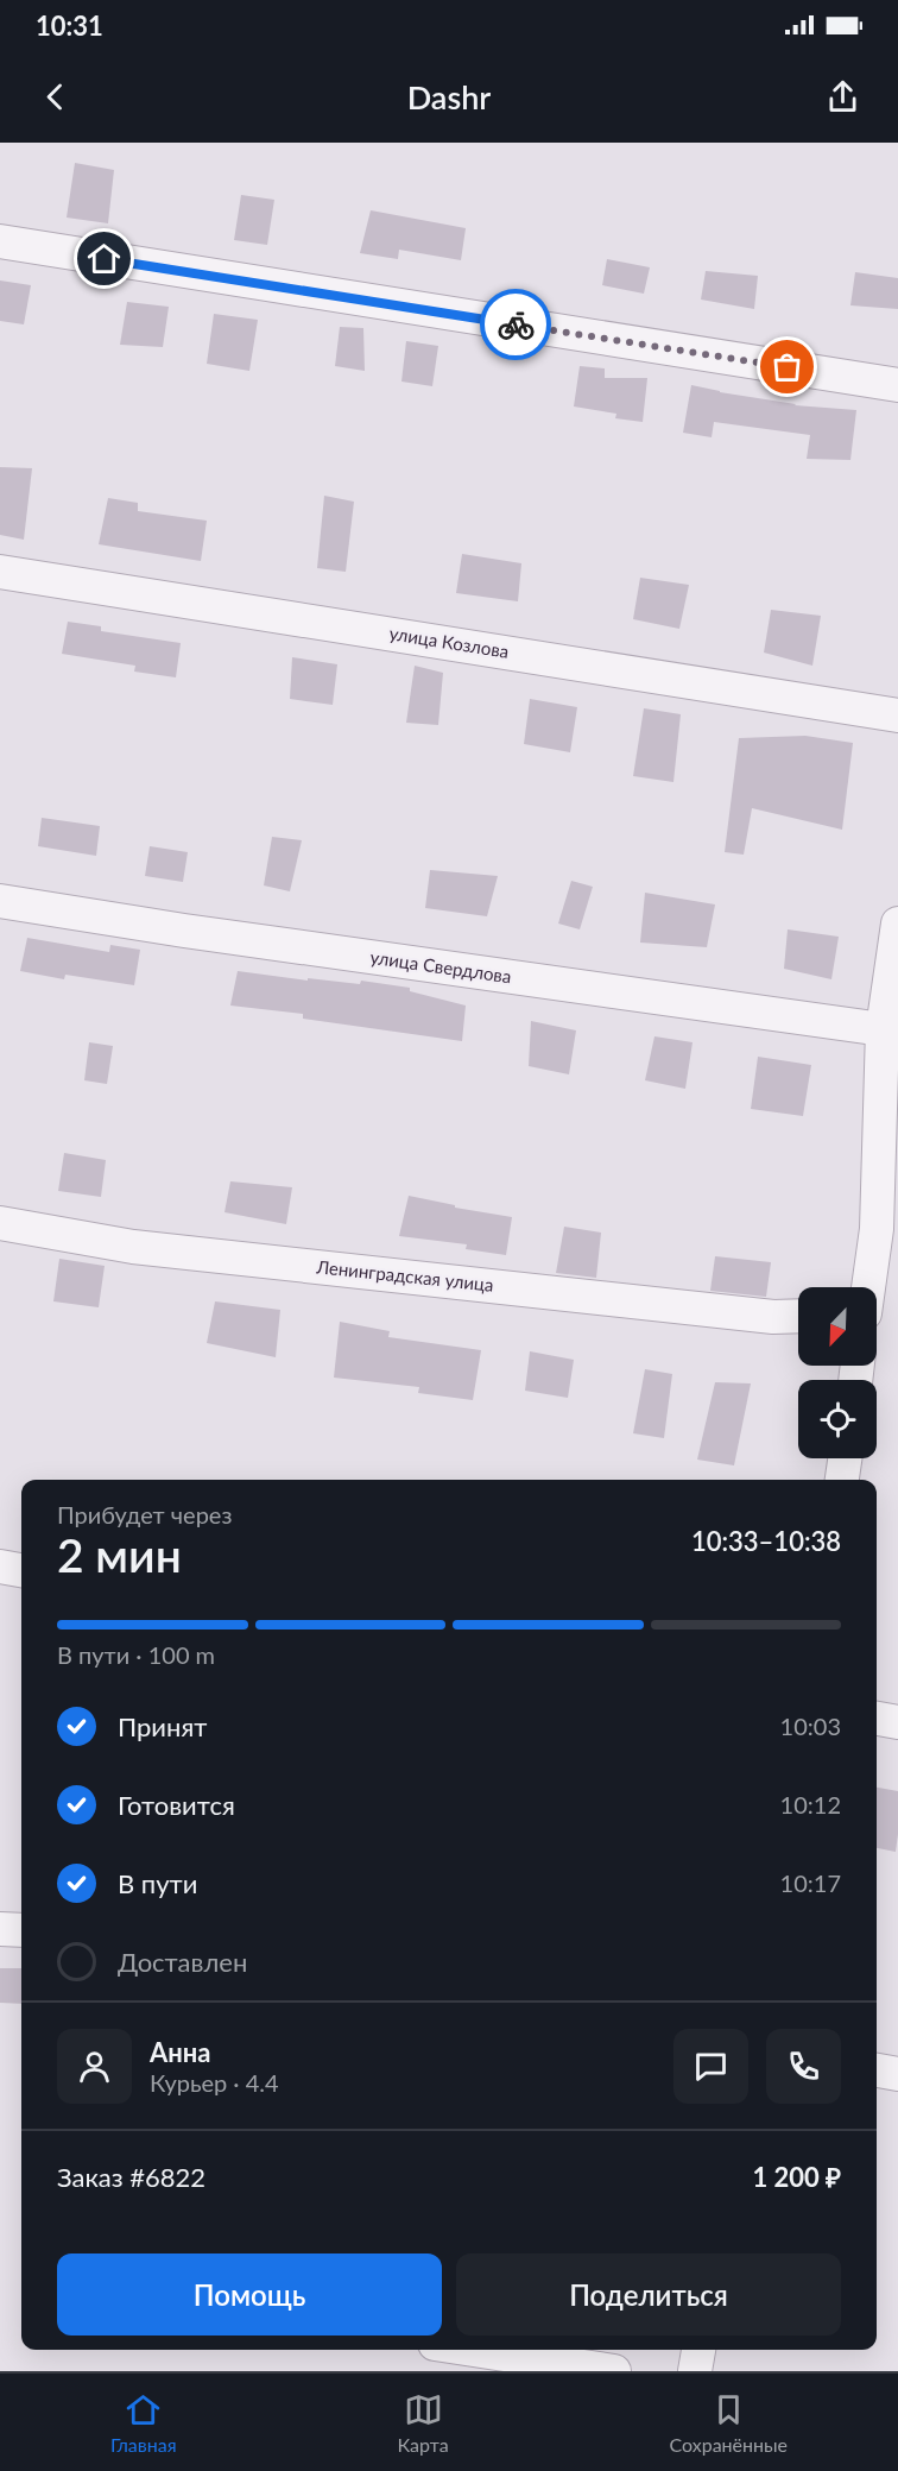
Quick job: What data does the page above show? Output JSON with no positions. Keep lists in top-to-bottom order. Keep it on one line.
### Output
{"streets":{"street":["улица Козлова","улица Свердлова","Ленинградская улица"]},"north":"bottom left","page":{"status":"10:31","header":"Dashr","heading":["2 мин","Прибудет через","10:33–10:38"],"panel":["Анна","Курьер · 4.4","Заказ #6822","1 200 ₽"],"bar":"В пути · 100 m","list":[["Принят","10:03"],["Готовится","10:12"],["В пути","10:17"],"Доставлен"],"buttons":["Помощь","Поделиться"],"tabs":["Главная","Карта","Сохранённые"]}}
